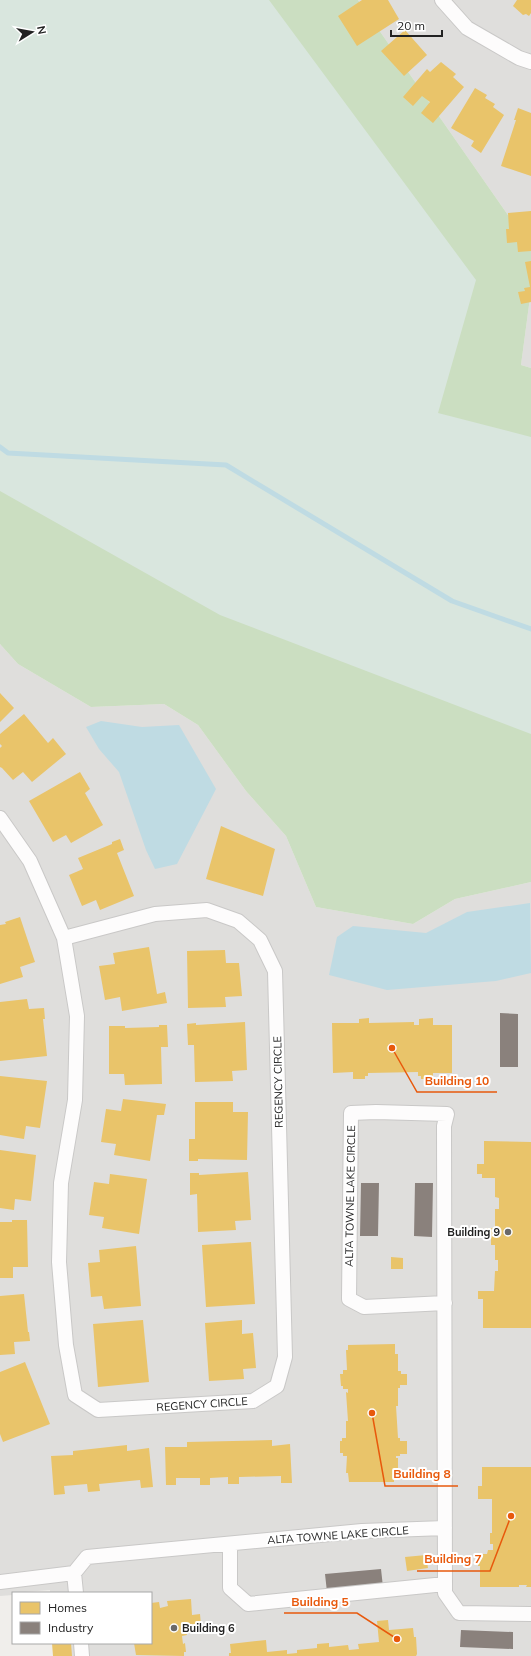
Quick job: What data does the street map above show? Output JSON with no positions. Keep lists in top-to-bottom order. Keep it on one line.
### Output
{"streets":{"street":["REGENCY CIRCLE","ALTA TOWNE LAKE CIRCLE"]},"places":["Building 10","Building 9","Building 8","Building 7","Building 6","Building 5"],"legend":["Homes","Industry"],"scale_bar":"20 m","north":"right"}
